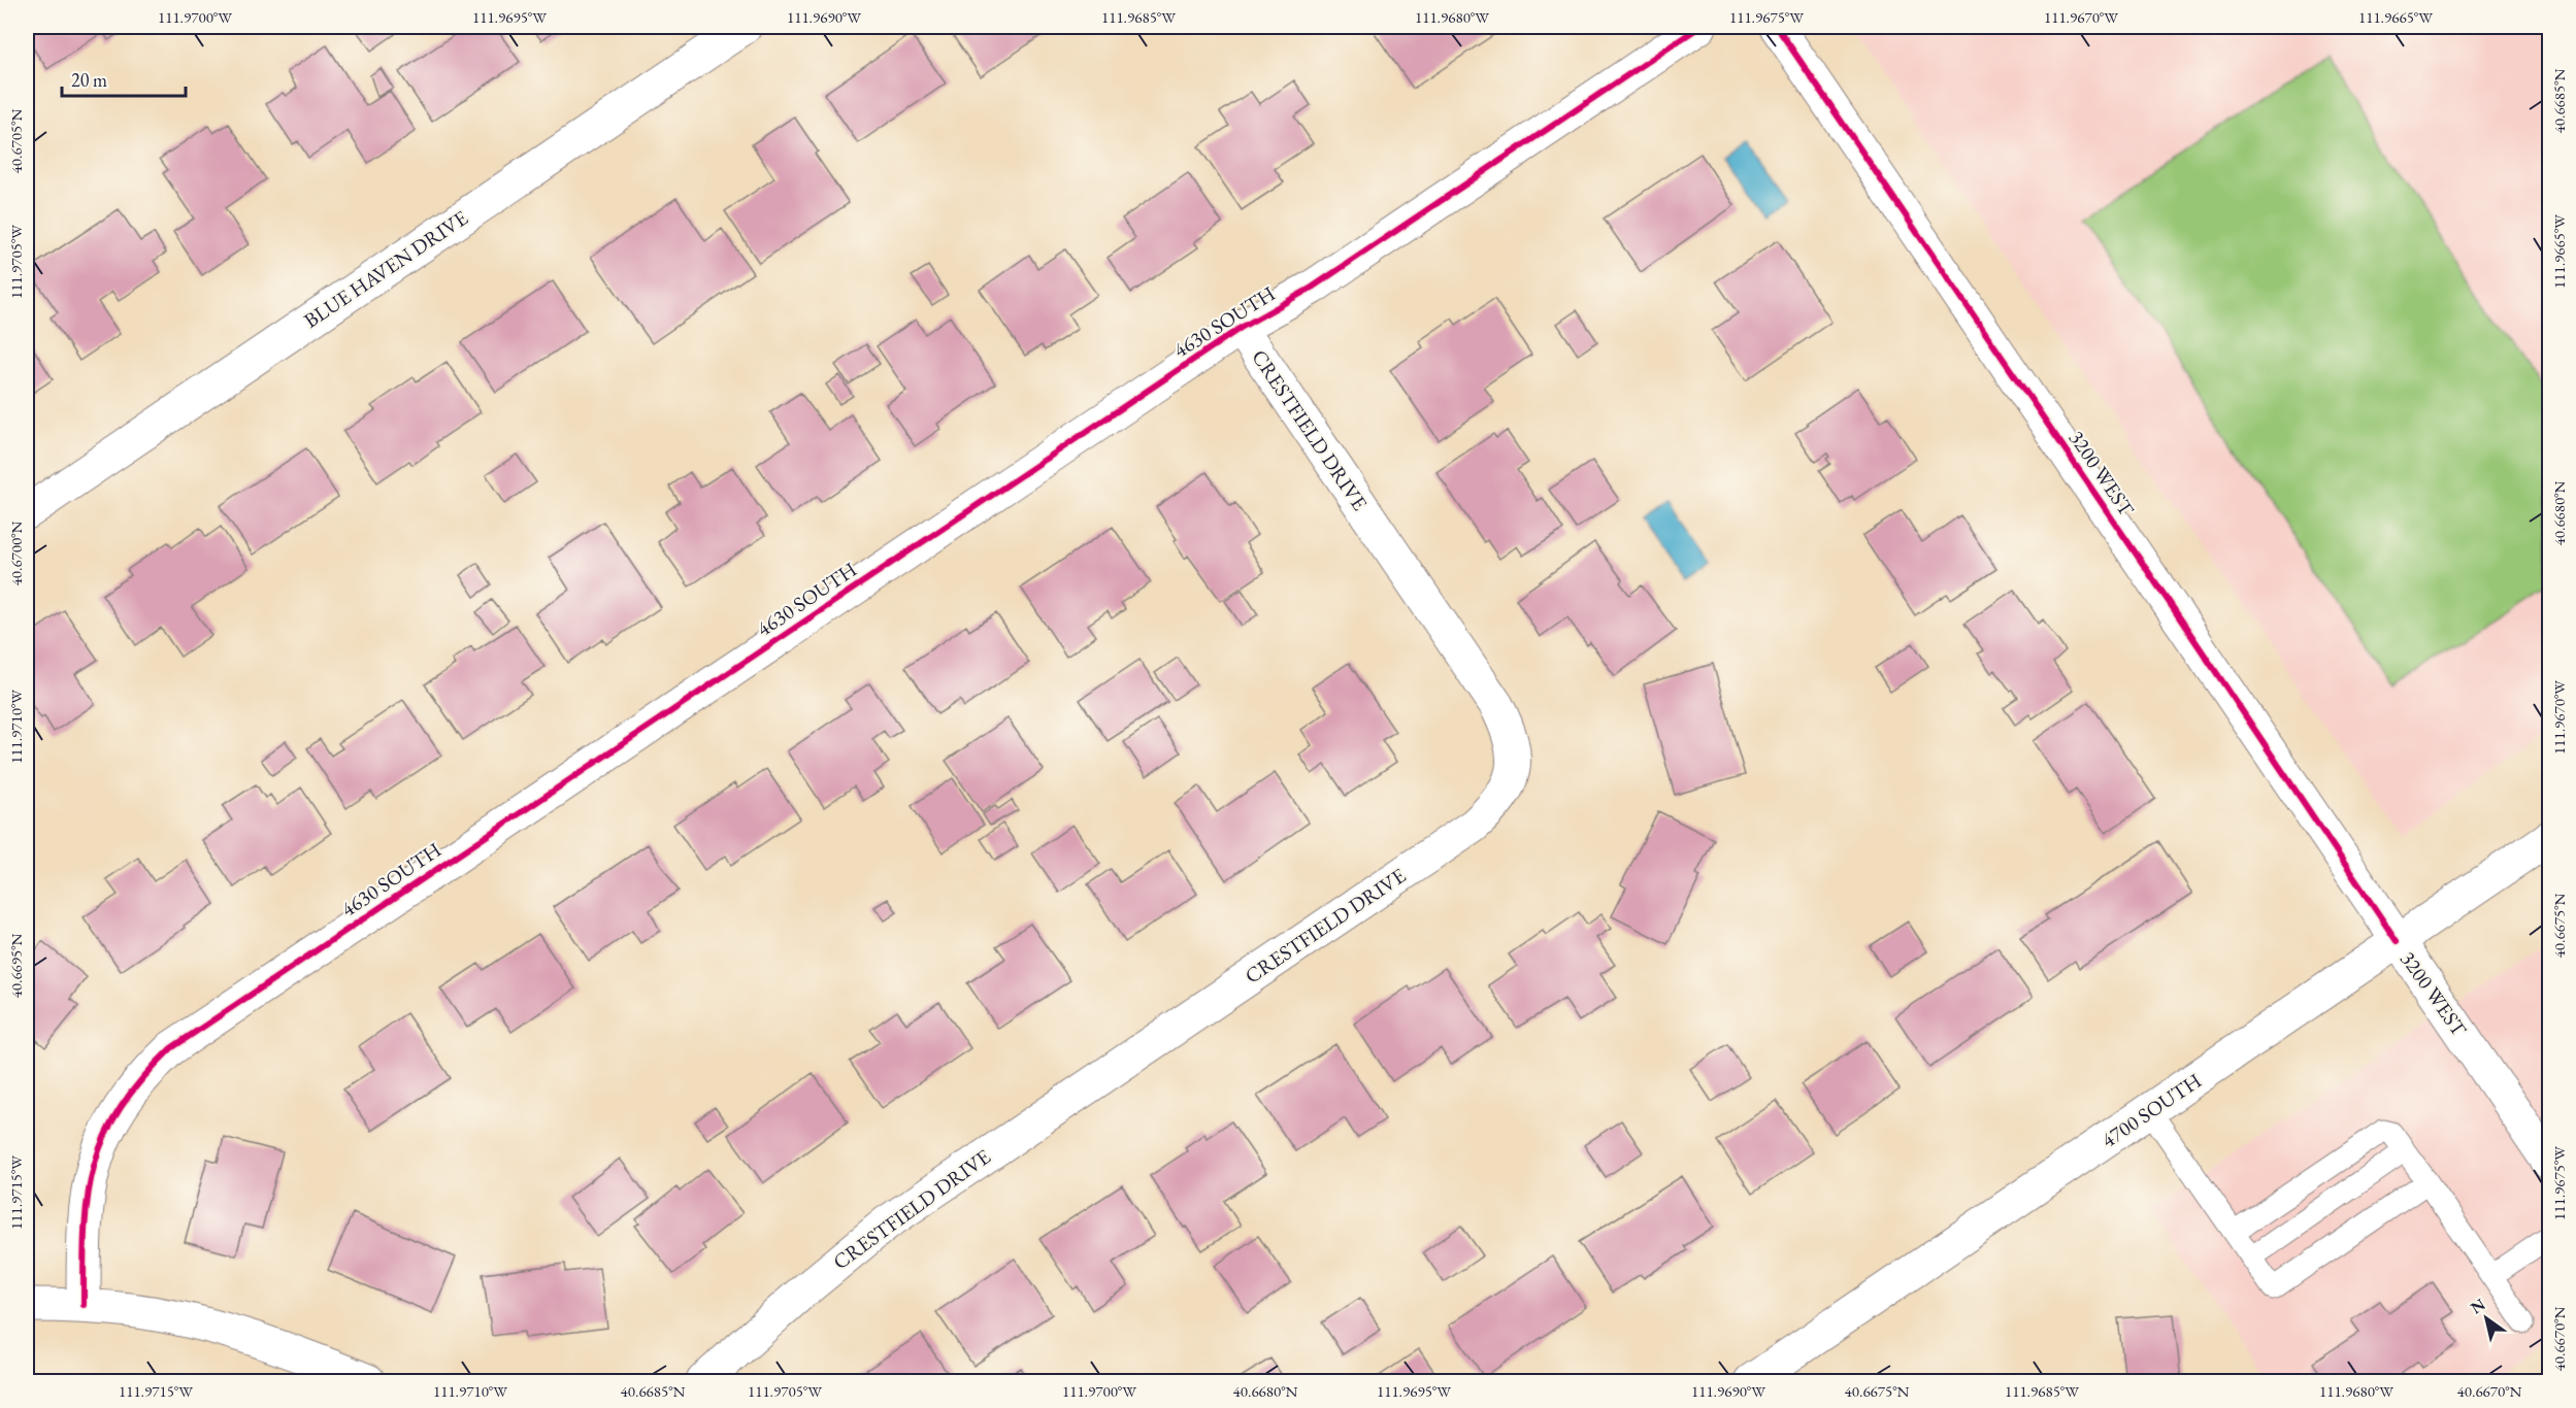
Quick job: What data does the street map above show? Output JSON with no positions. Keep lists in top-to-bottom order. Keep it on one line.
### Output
{"streets":{"street":["BLUE HAVEN DRIVE","4630 SOUTH","CRESTFIELD DRIVE","3200 WEST","4700 SOUTH"]},"crossings":[["4630 SOUTH","CRESTFIELD DRIVE"],["3200 WEST","4700 SOUTH"]],"scale_bar":"20 m","north":"top left","coordinates":["111.9700°W","111.9695°W","111.9690°W","111.9685°W","111.9680°W","111.9675°W","111.9670°W","111.9665°W","40.6685°N","40.6705°N","111.9705°W","40.6680°N","40.6700°N","111.9710°W","40.6675°N","40.6695°N","111.9715°W","40.6670°N"]}
